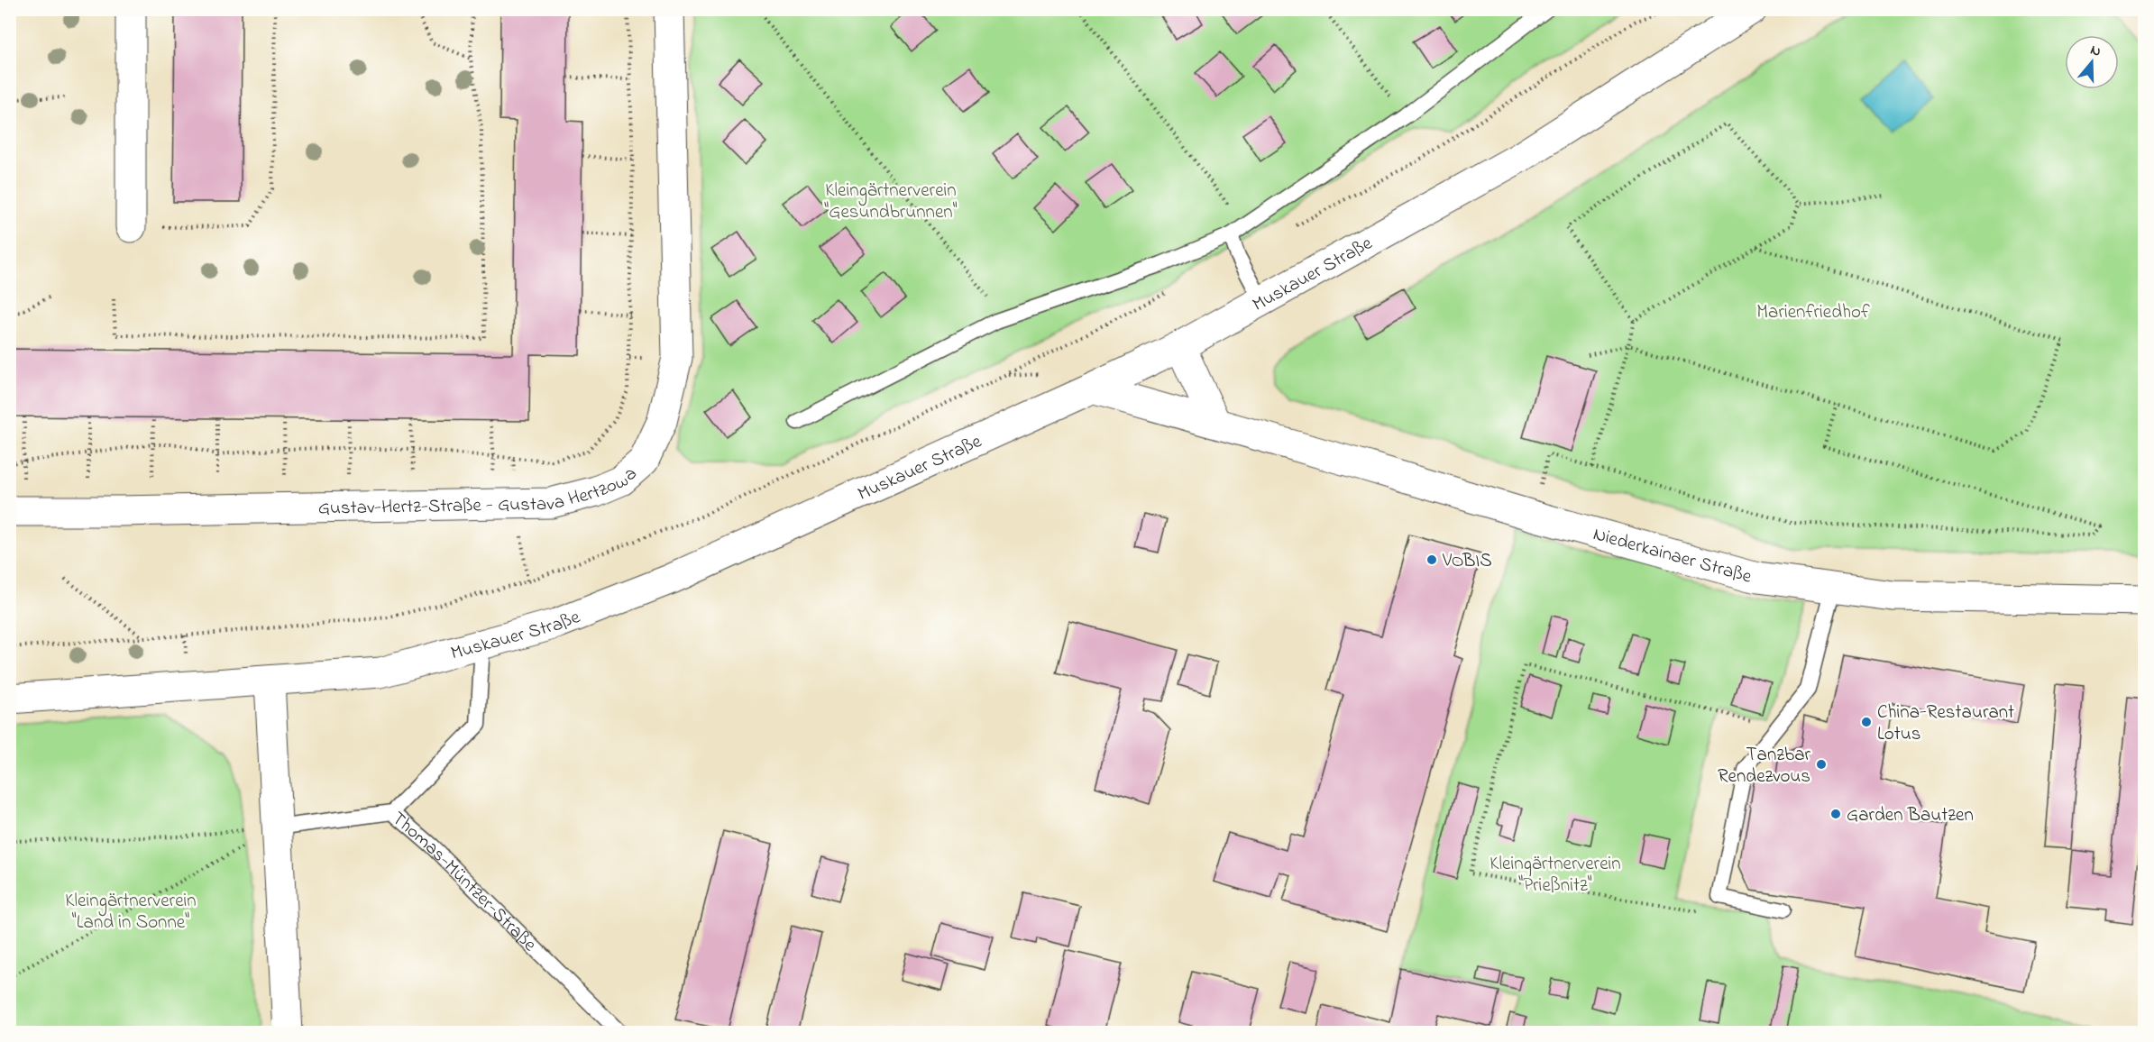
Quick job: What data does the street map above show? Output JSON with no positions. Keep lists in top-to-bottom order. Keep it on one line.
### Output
{"streets":{"street":["Muskauer Straße","Gustav-Hertz-Straße - Gustava Hertzowa","Niederkainaer Straße"],"lane":["Thomas-Müntzer-Straße"]},"crossings":[["Muskauer Straße","Niederkainaer Straße"]],"parks":["Kleingärtnerverein \"Gesundbrunnen\"","Marienfriedhof","Kleingärtnerverein \"Prießnitz\"","Kleingärtnerverein \"Land in Sonne\""],"places":["VOBIS","China-Restaurant Lotus","Tanzbar Rendezvous","Garden Bautzen"],"north":"top"}
